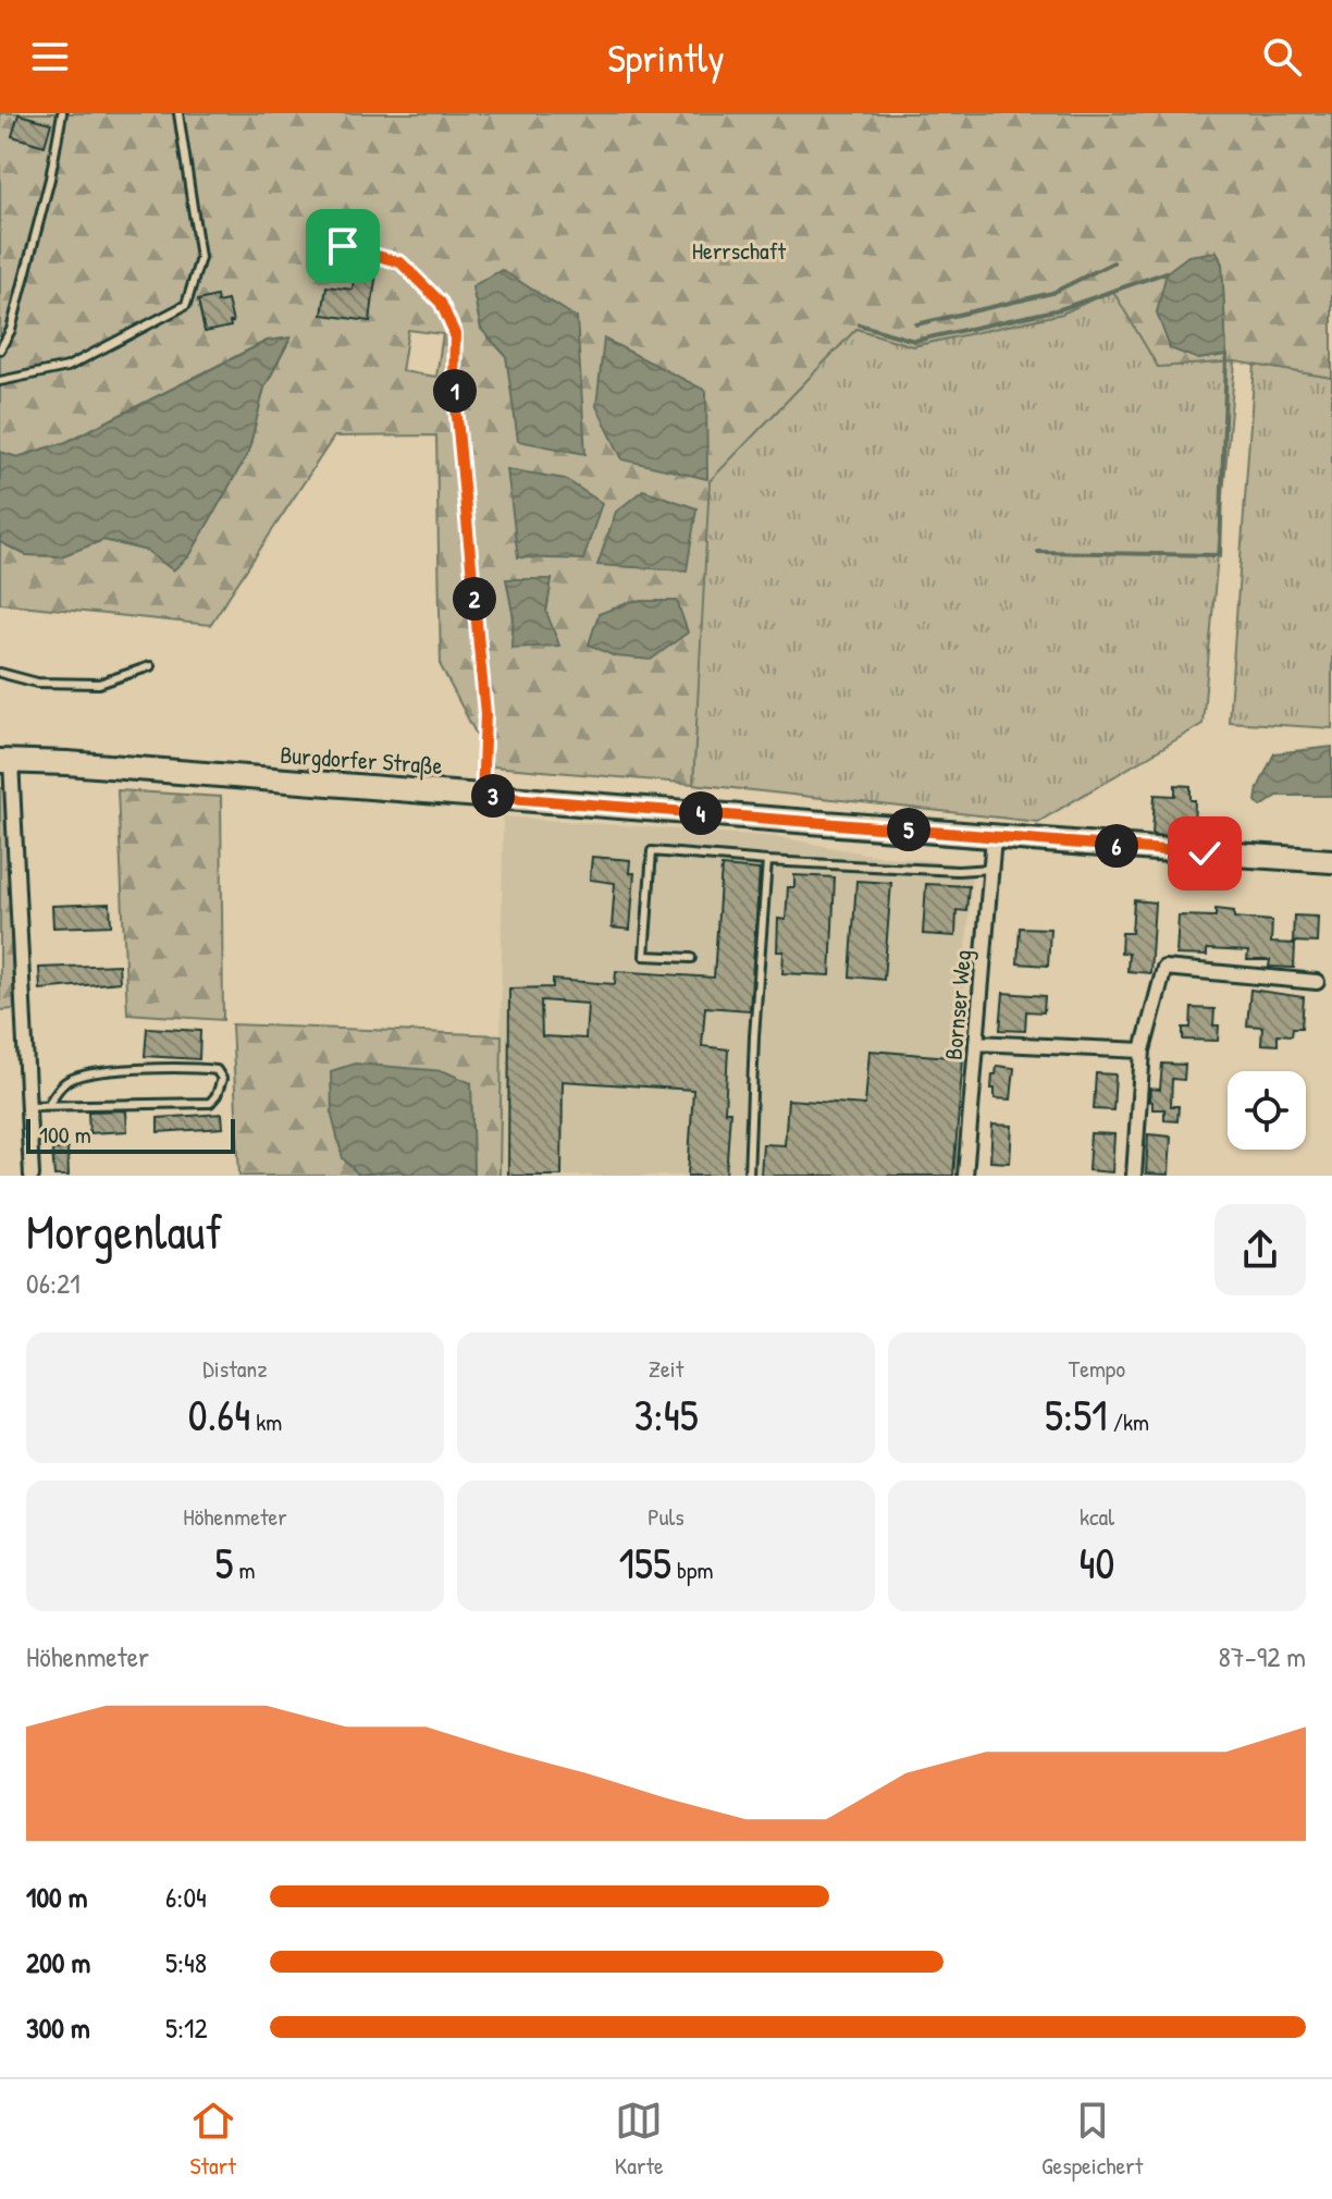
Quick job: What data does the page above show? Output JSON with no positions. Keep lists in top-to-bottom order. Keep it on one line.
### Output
{"streets":{"main road":["Burgdorfer Straße"],"street":["Bornser Weg"]},"crossings":[["Burgdorfer Straße","Bornser Weg"]],"parks":["Herrschaft"],"scale_bar":"100 m","page":{"header":"Sprintly","pins":["1","2","3","4","5","6"],"scale":"100 m","heading":["Morgenlauf","06:21"],"stats":[["Distanz","0.64 km"],["Zeit","3:45"],["Tempo","5:51 /km"],["Höhenmeter","5 m"],["Puls","155 bpm"],["kcal","40"]],"chart":["Höhenmeter","87–92 m"],"list":[{"name":"100 m","note":"6:04"},{"name":"200 m","note":"5:48"},{"name":"300 m","note":"5:12"}],"tabs":["Start","Karte","Gespeichert"]}}
